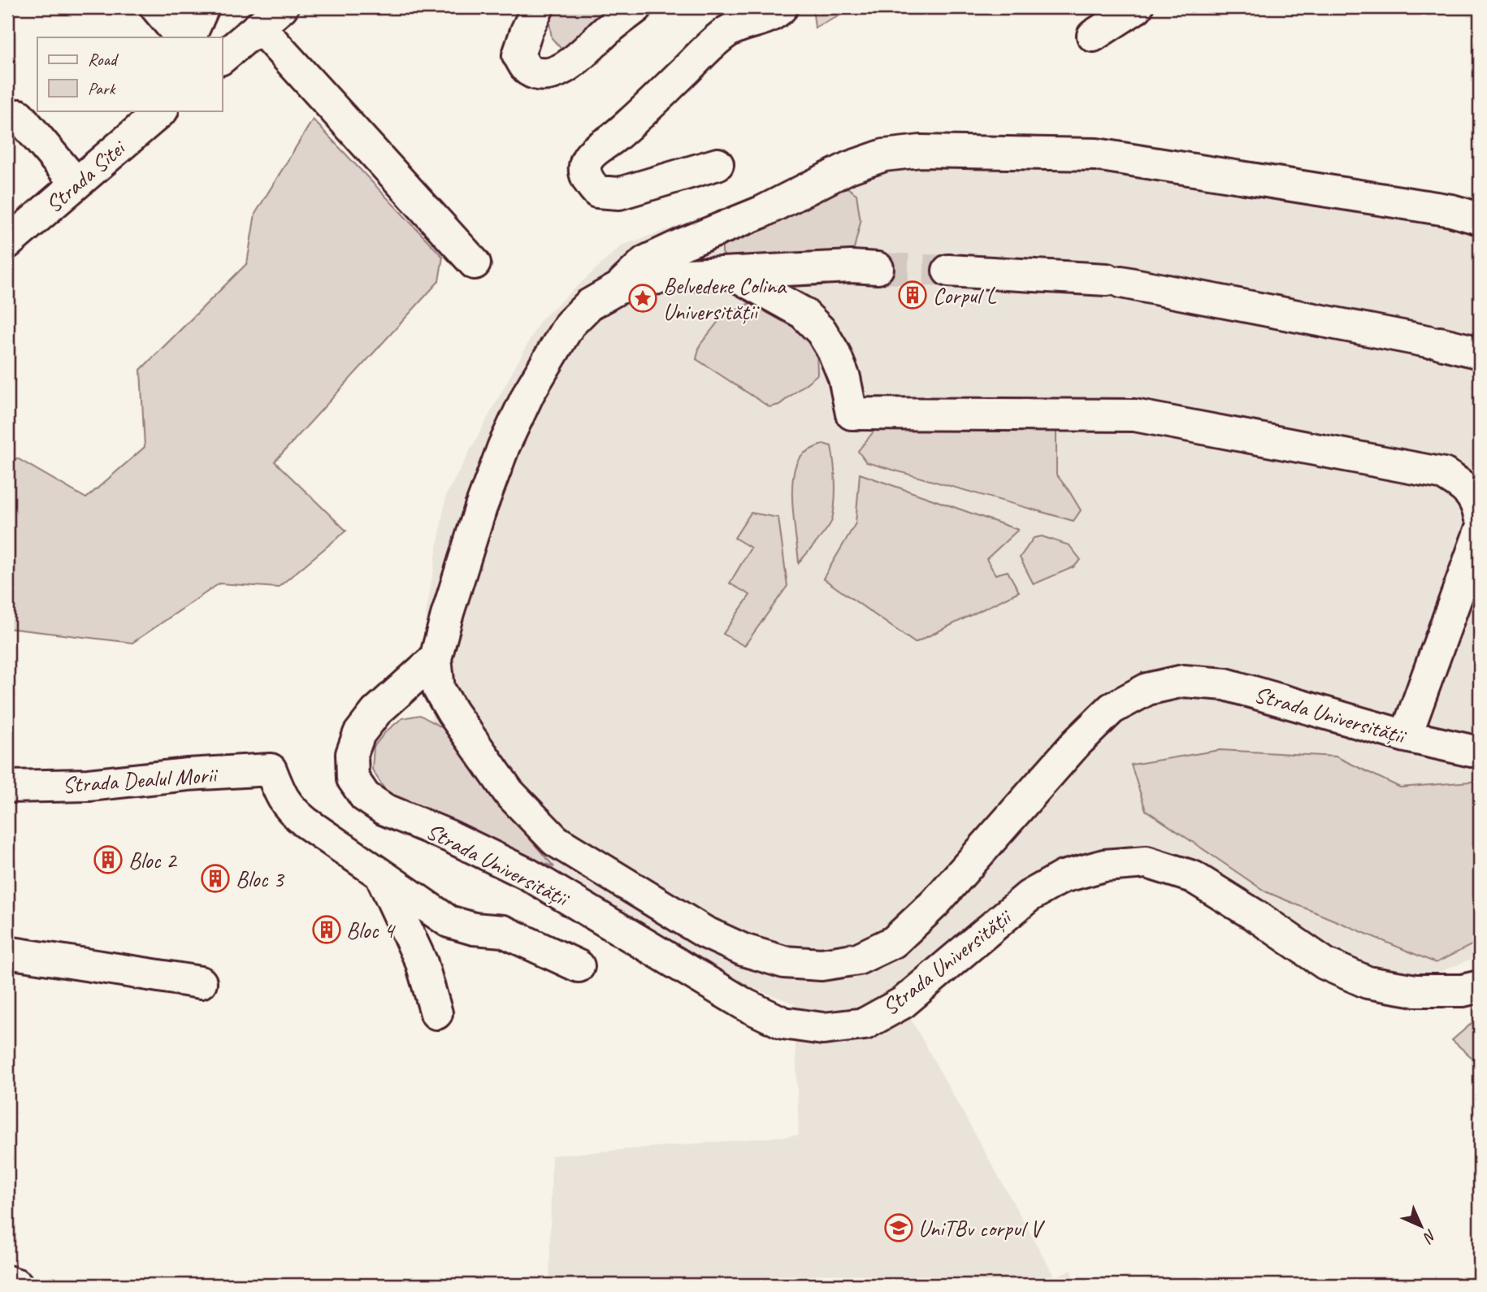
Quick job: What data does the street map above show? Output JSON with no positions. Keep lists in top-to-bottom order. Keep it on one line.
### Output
{"streets":{"street":["Strada Sitei","Strada Universității","Strada Dealul Morii"]},"places":{"building":["Corpul L","Bloc 2","Bloc 3","Bloc 4"],"place":["Belvedere Colina Universității"],"school or university":["UniTBv corpul V"]},"legend":["Road","Park"],"north":"bottom right"}
